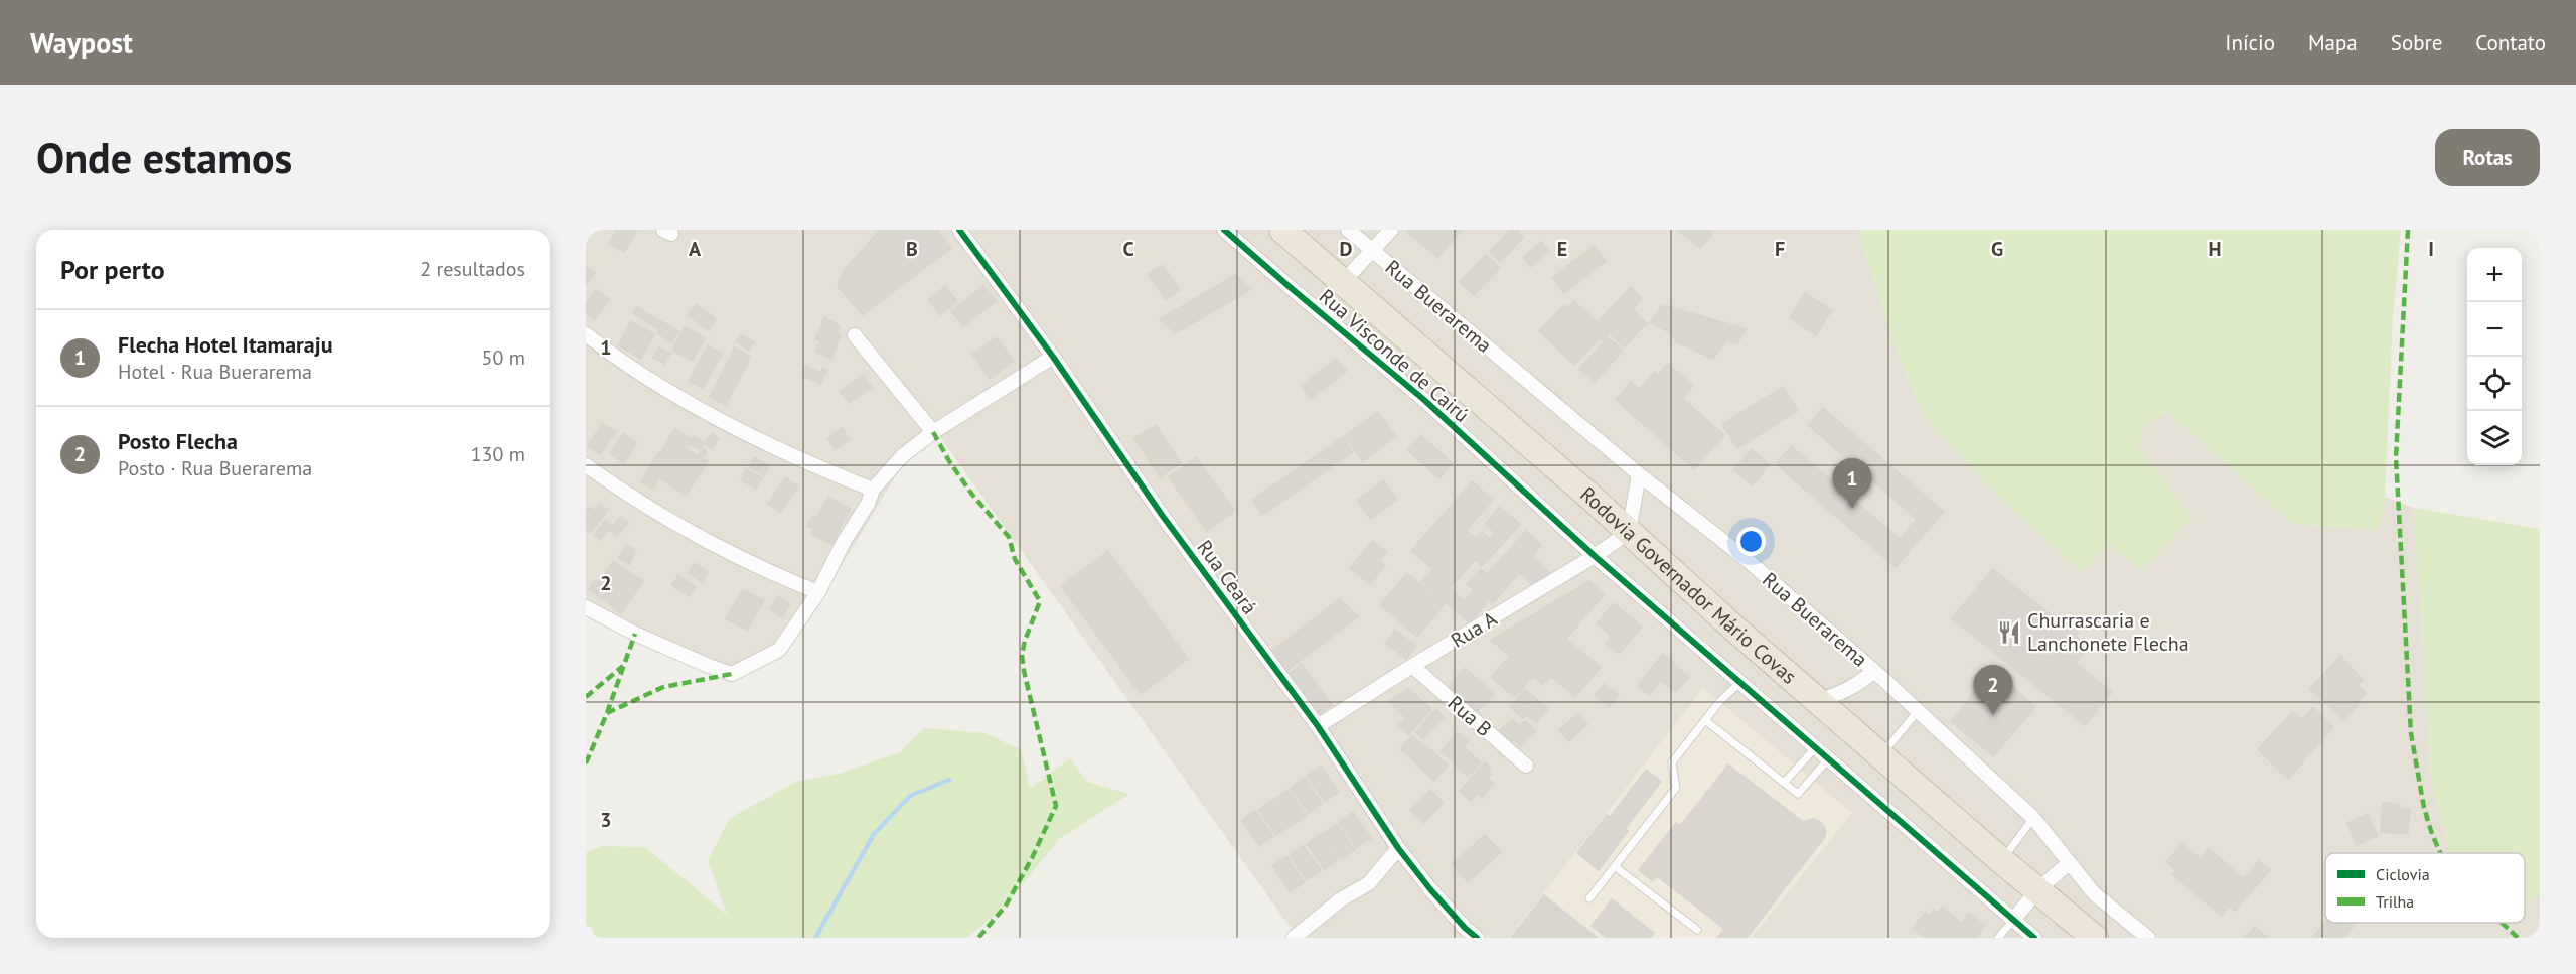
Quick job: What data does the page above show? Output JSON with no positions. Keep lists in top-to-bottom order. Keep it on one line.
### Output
{"streets":{"highway":["Rodovia Governador Mário Covas"],"street":["Rua Buerarema","Rua Visconde de Cairú","Rua Ceará","Rua A","Rua B"]},"crossings":[["Rua Visconde de Cairú","Rua A"],["Rua Ceará","Rua A"],["Rodovia Governador Mário Covas","Rua A"],["Rua A","Rua B"]],"places":{"restaurant":["Churrascaria e Lanchonete Flecha"]},"legend":["Ciclovia","Trilha"],"page":{"header":"Waypost","nav":["Início","Mapa","Sobre","Contato"],"buttons":"Rotas","title":"Onde estamos","heading":["Por perto","2 resultados"],"map_buttons":["+","−"],"list":[{"mark":"1","name":"Flecha Hotel Itamaraju","note":"Hotel · Rua Buerarema","value":"50 m"},{"mark":"2","name":"Posto Flecha","note":"Posto · Rua Buerarema","value":"130 m"}],"pins":["1","2"]},"grid":{"columns":["A","B","C","D","E","F","G","H","I"],"rows":["1","2","3"]}}
